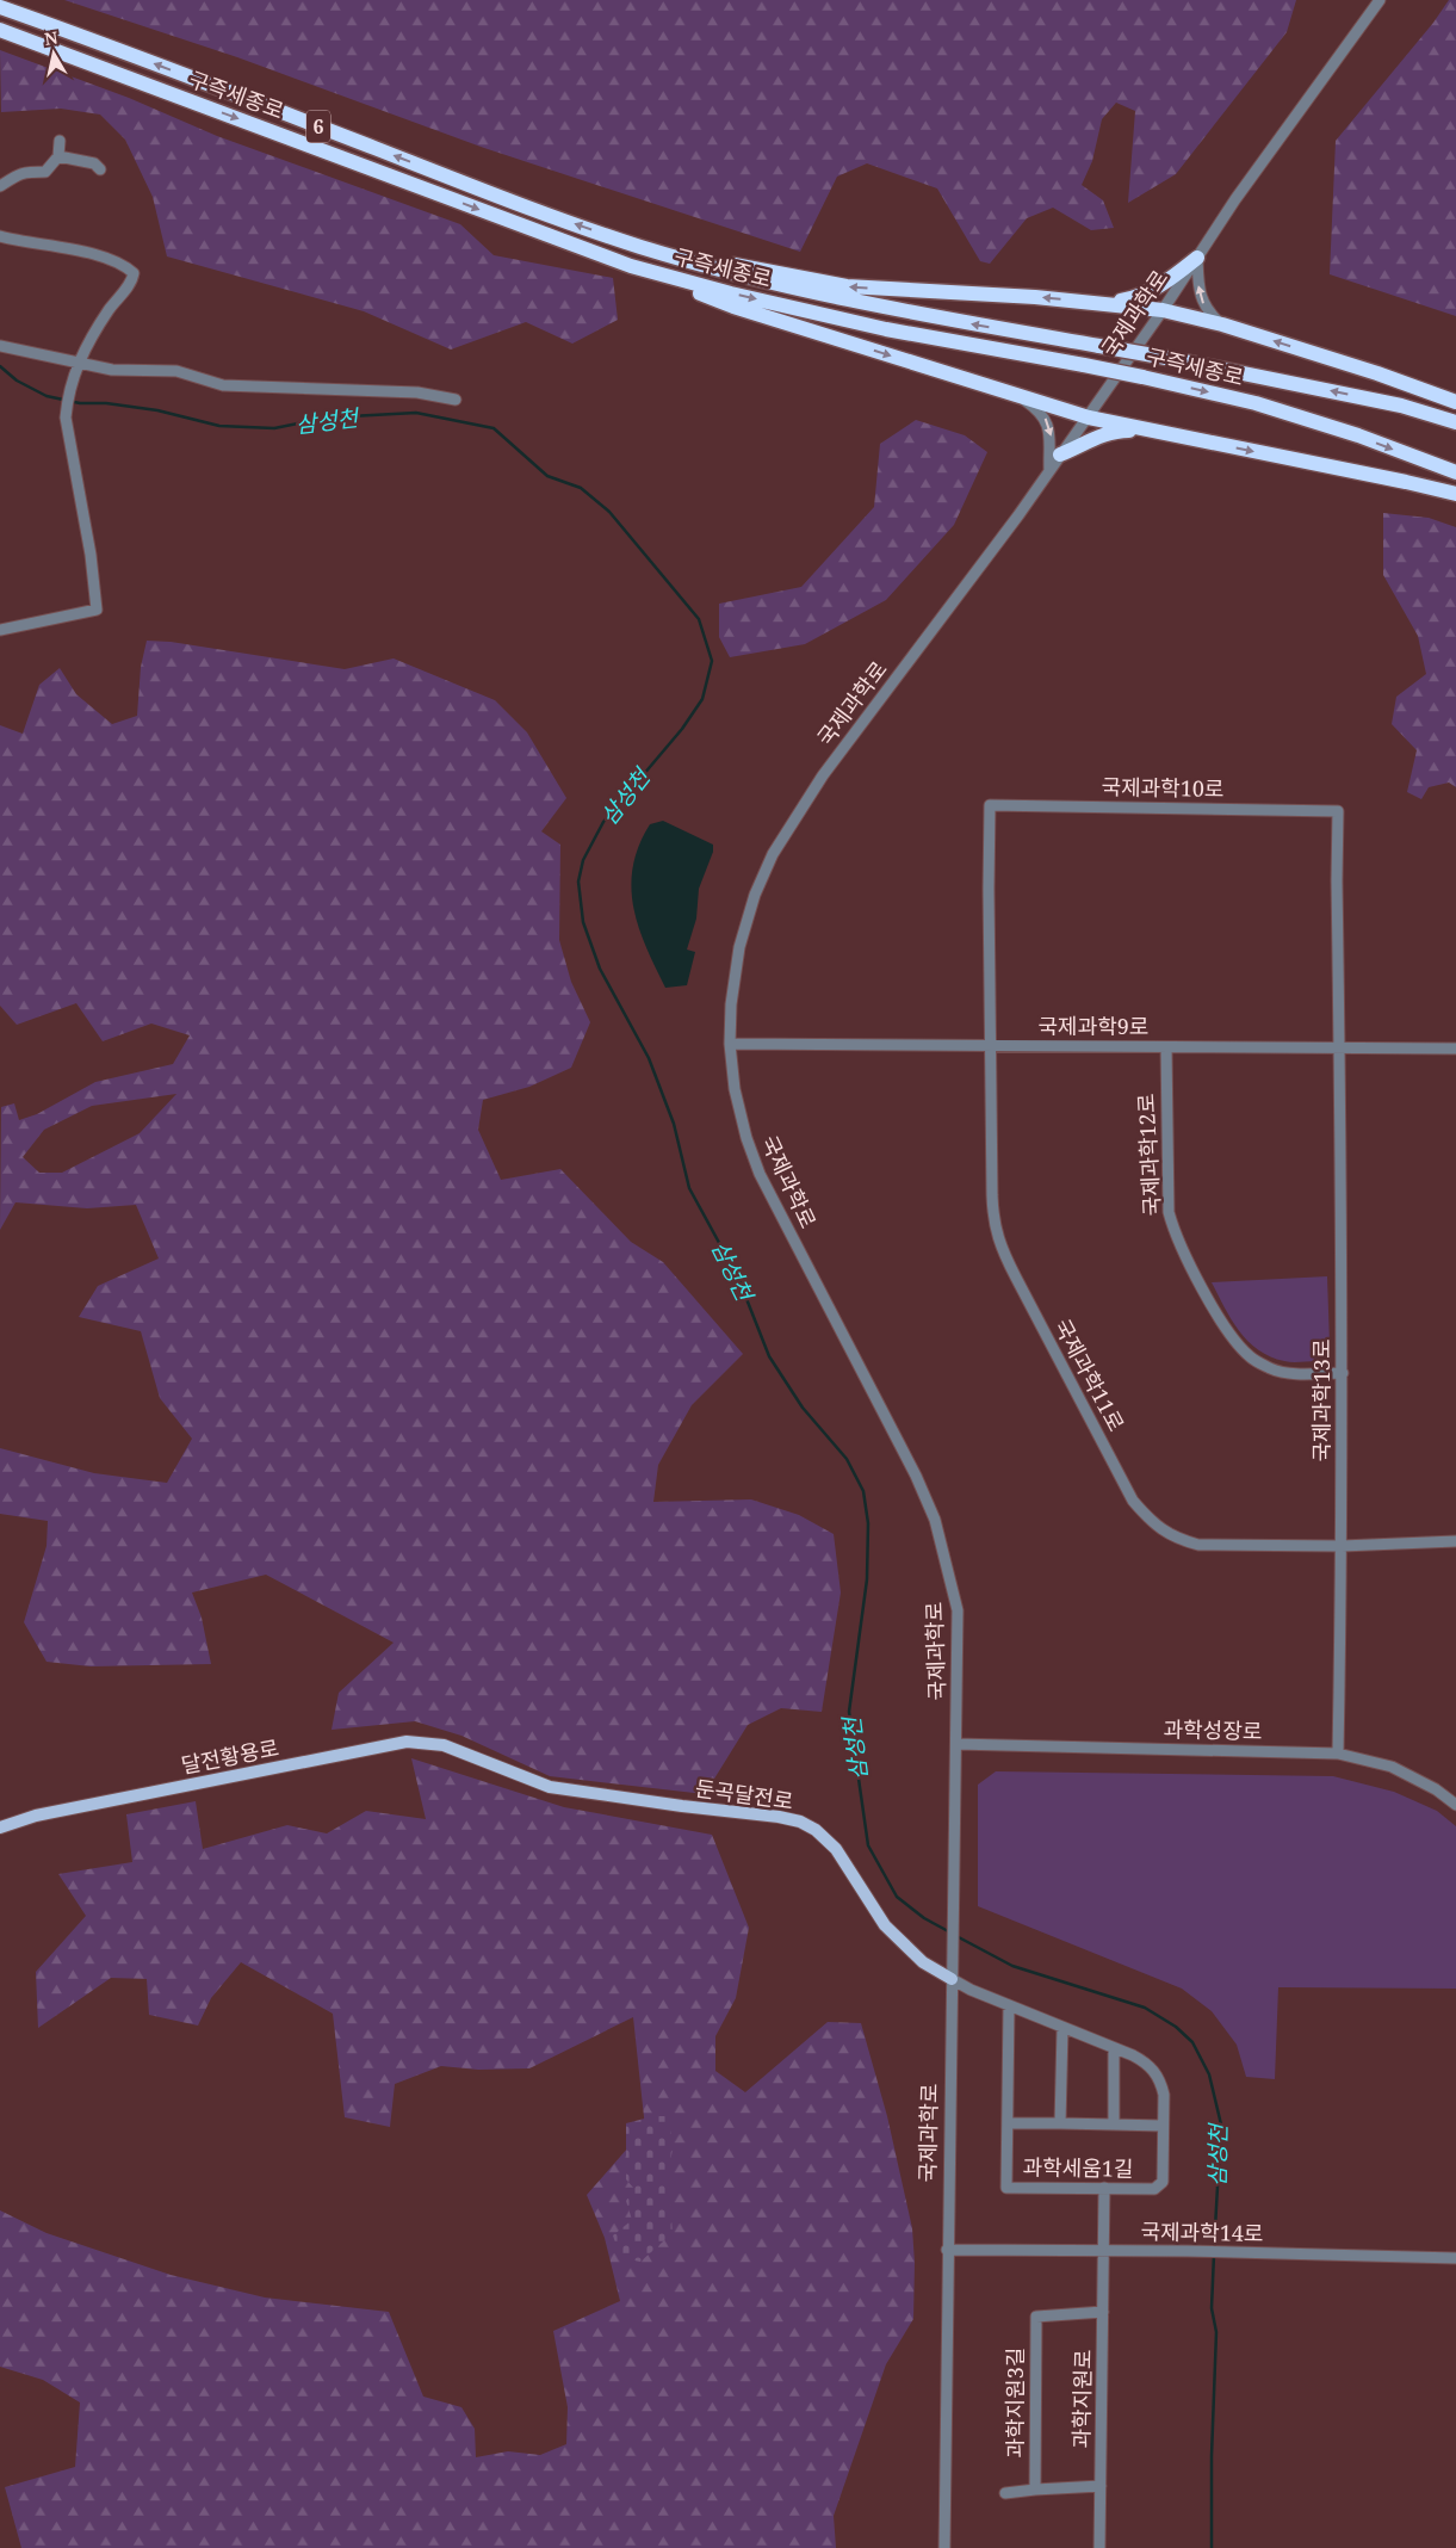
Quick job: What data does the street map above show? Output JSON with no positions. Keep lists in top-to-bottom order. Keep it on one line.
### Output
{"streets":{"highway":["구즉세종로","6"],"main road":["달전황용로","둔곡달전로"],"street":["국제과학로","국제과학10로","국제과학9로","국제과학12로","국제과학11로","국제과학13로","과학성장로","과학세움1길","국제과학14로","과학지원로","과학지원3길"]},"crossings":[["국제과학로","국제과학9로"],["국제과학로","과학성장로"],["국제과학로","둔곡달전로"],["국제과학로","과학세움1길"],["국제과학로","국제과학14로"],["국제과학10로","국제과학9로"],["국제과학10로","국제과학11로"],["국제과학10로","국제과학13로"],["국제과학9로","국제과학12로"],["국제과학9로","국제과학11로"],["국제과학9로","국제과학13로"],["국제과학12로","국제과학13로"],["국제과학11로","국제과학13로"],["국제과학13로","과학성장로"],["달전황용로","둔곡달전로"],["둔곡달전로","과학세움1길"],["과학세움1길","과학지원로"],["국제과학14로","과학지원로"],["과학지원로","과학지원3길"]],"water":["삼성천"],"north":"top"}
